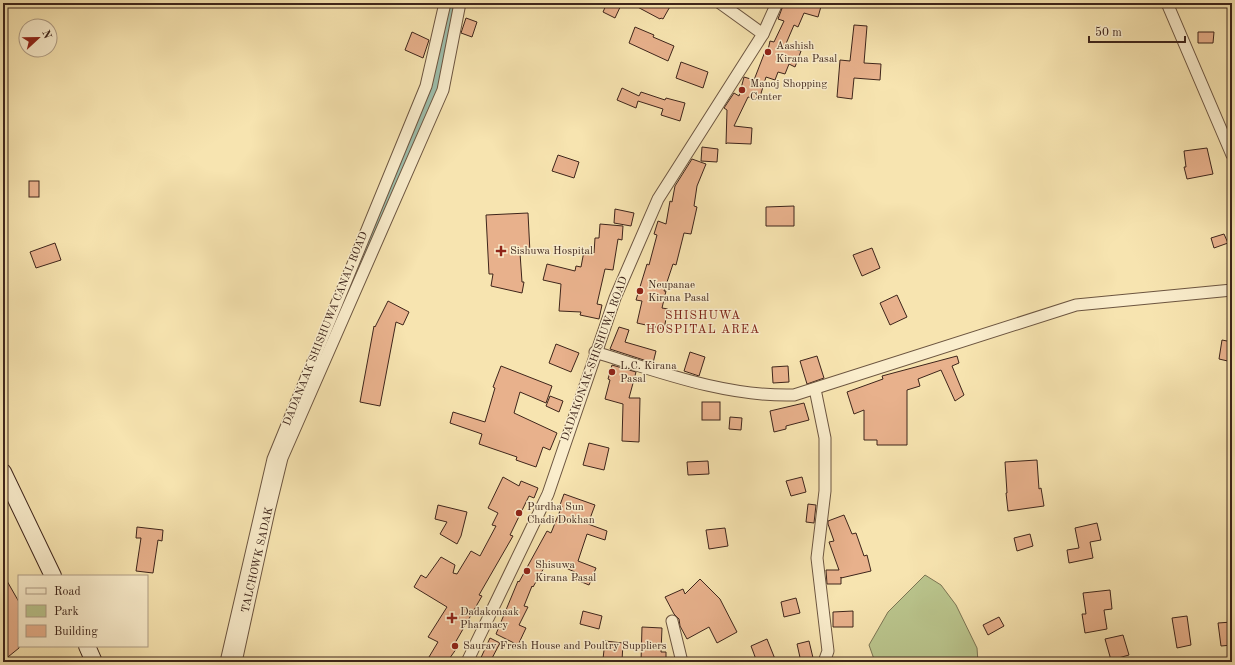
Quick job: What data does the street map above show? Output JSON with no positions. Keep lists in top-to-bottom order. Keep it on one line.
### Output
{"streets":{"street":["DADANAAK SHISHUWA CANAL ROAD","DADAKONAK-SHISHUWA ROAD","TALCHOWK SADAK"]},"crossings":[["DADANAAK SHISHUWA CANAL ROAD","TALCHOWK SADAK"]],"districts":["SHISHUWA HOSPITAL AREA"],"places":{"other":["Aashish Kirana Pasal","Manoj Shopping Center","Neupanae Kirana Pasal","L.C. Kirana Pasal","Purdha Sun Chadi Dokhan","Shisuwa Kirana Pasal","Saurav Fresh House and Poultry Suppliers"],"health":["Sishuwa Hospital","Dadakonaak Pharmacy"]},"legend":["Road","Park","Building"],"scale_bar":"50 m","north":"right"}
